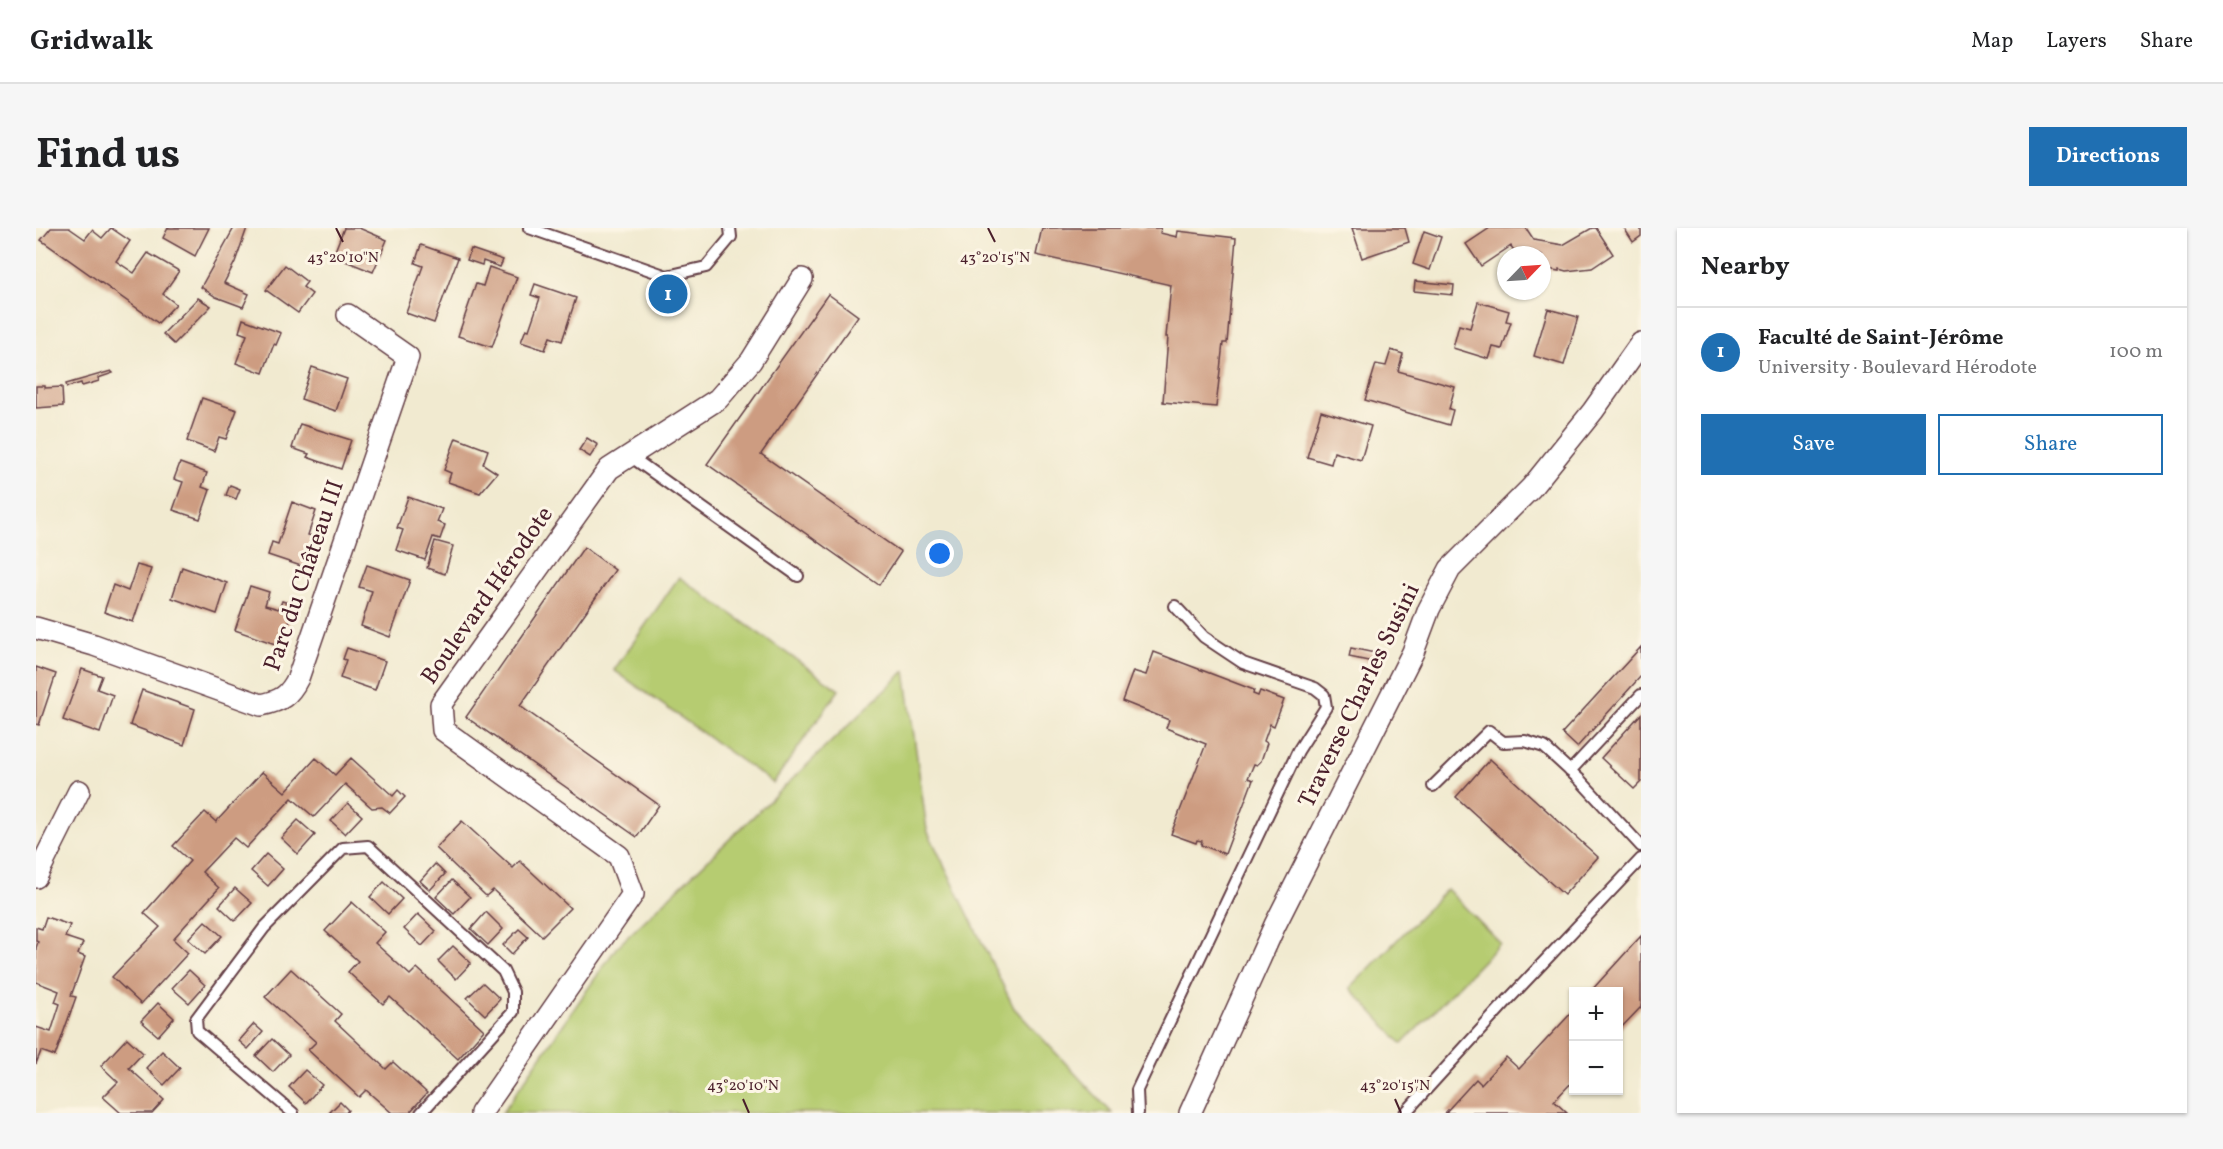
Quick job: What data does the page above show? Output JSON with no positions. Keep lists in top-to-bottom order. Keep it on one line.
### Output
{"streets":{"street":["Parc du Château III","Boulevard Hérodote","Traverse Charles Susini"]},"north":"top right","page":{"header":"Gridwalk","nav":["Map","Layers","Share"],"title":"Find us","buttons":["Directions",["Save","Share"]],"heading":"Nearby","pins":"1","list":[{"mark":"1","name":"Faculté de Saint-Jérôme","note":"University · Boulevard Hérodote","value":"100 m"}],"map_buttons":["+","−"]},"coordinates":["43°20'10\"N","43°20'15\"N"]}
